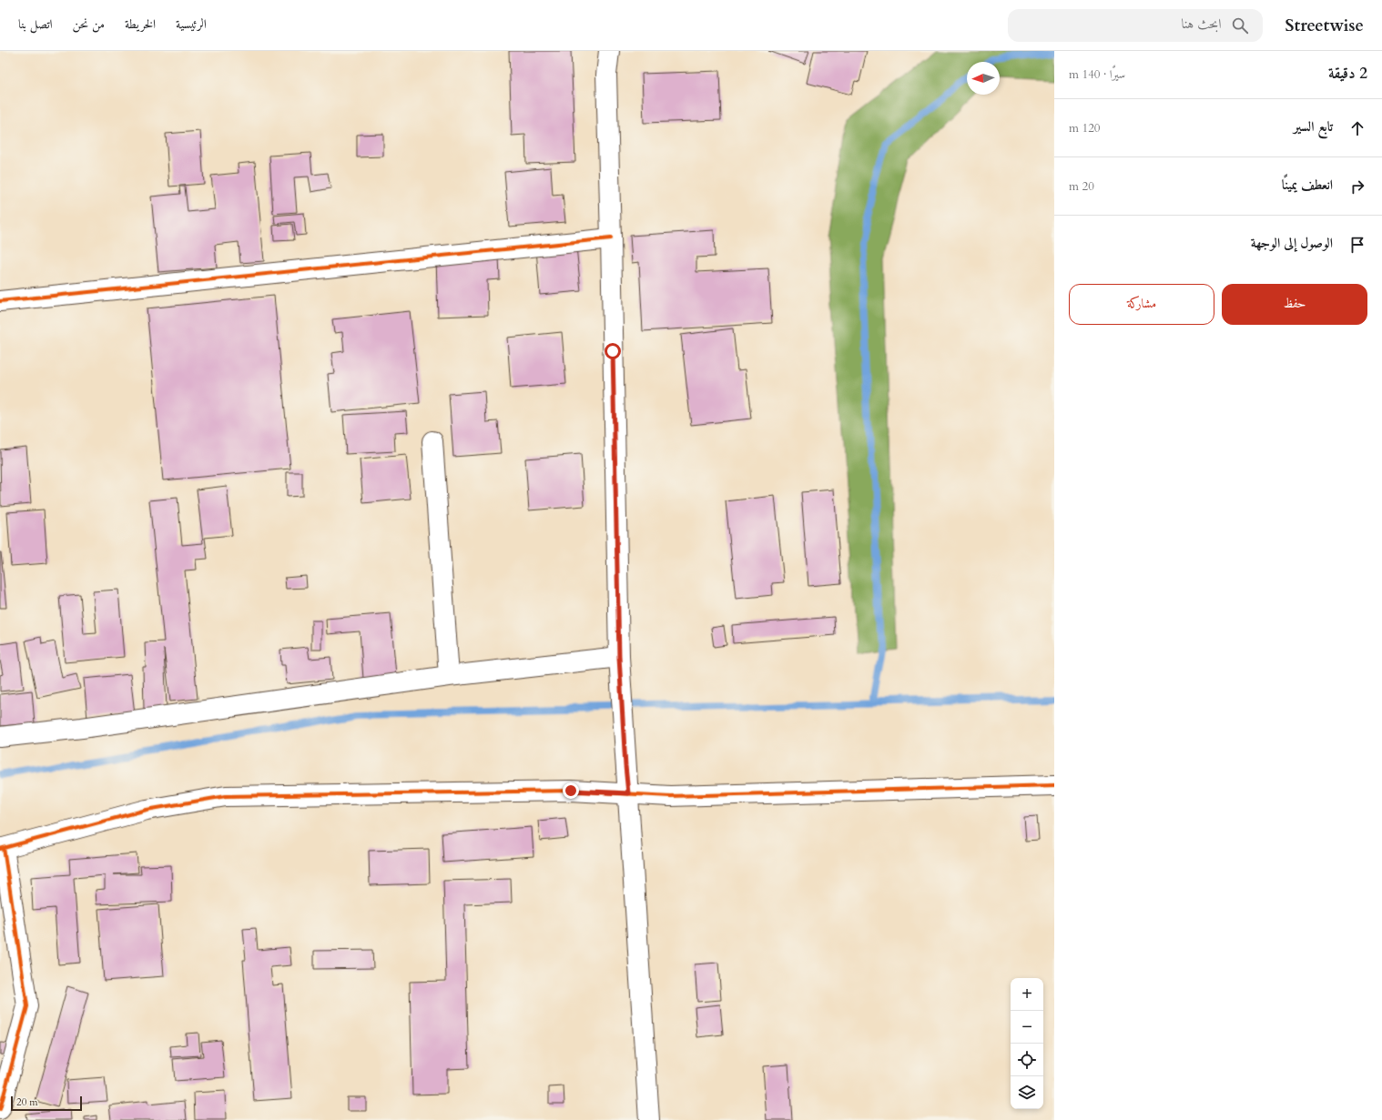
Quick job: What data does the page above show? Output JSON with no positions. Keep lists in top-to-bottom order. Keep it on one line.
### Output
{"scale_bar":"20 m","north":"left","page":{"header":"Streetwise","search":"ابحث هنا","nav":["الرئيسية","الخريطة","من نحن","اتصل بنا"],"heading":["2 دقيقة","سيرًا · 140 m"],"list":[["تابع السير","120 m"],["انعطف يمينًا","20 m"],"الوصول إلى الوجهة"],"buttons":["حفظ","مشاركة"],"map_buttons":["+","−"],"scale":"20 m"}}
